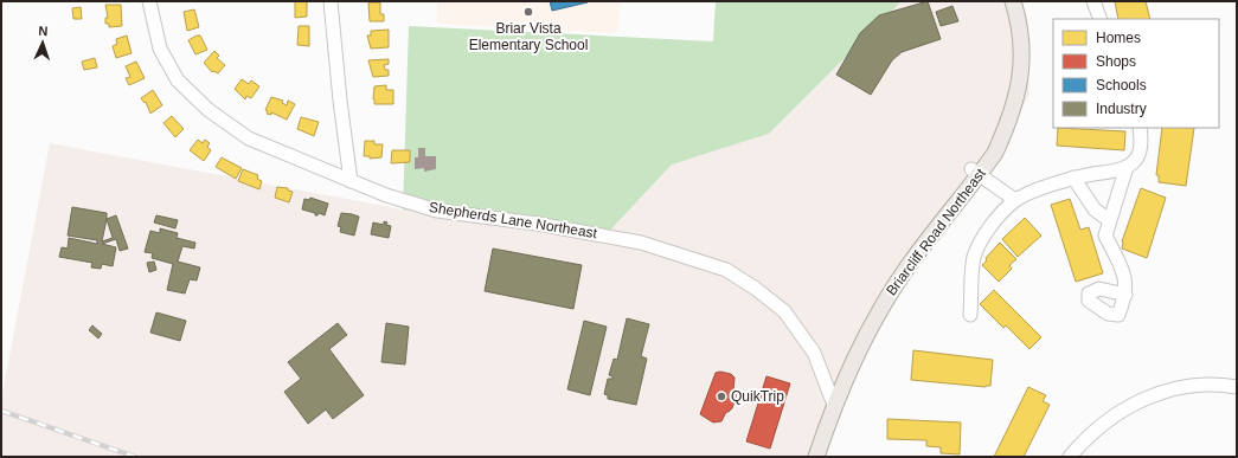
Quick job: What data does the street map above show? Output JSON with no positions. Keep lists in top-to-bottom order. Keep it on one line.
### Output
{"streets":{"main road":["Briarcliff Road Northeast"],"street":["Shepherds Lane Northeast"]},"crossings":[["Shepherds Lane Northeast","Briarcliff Road Northeast"]],"places":["Briar Vista Elementary School","QuikTrip"],"legend":["Homes","Shops","Schools","Industry"],"north":"top"}
